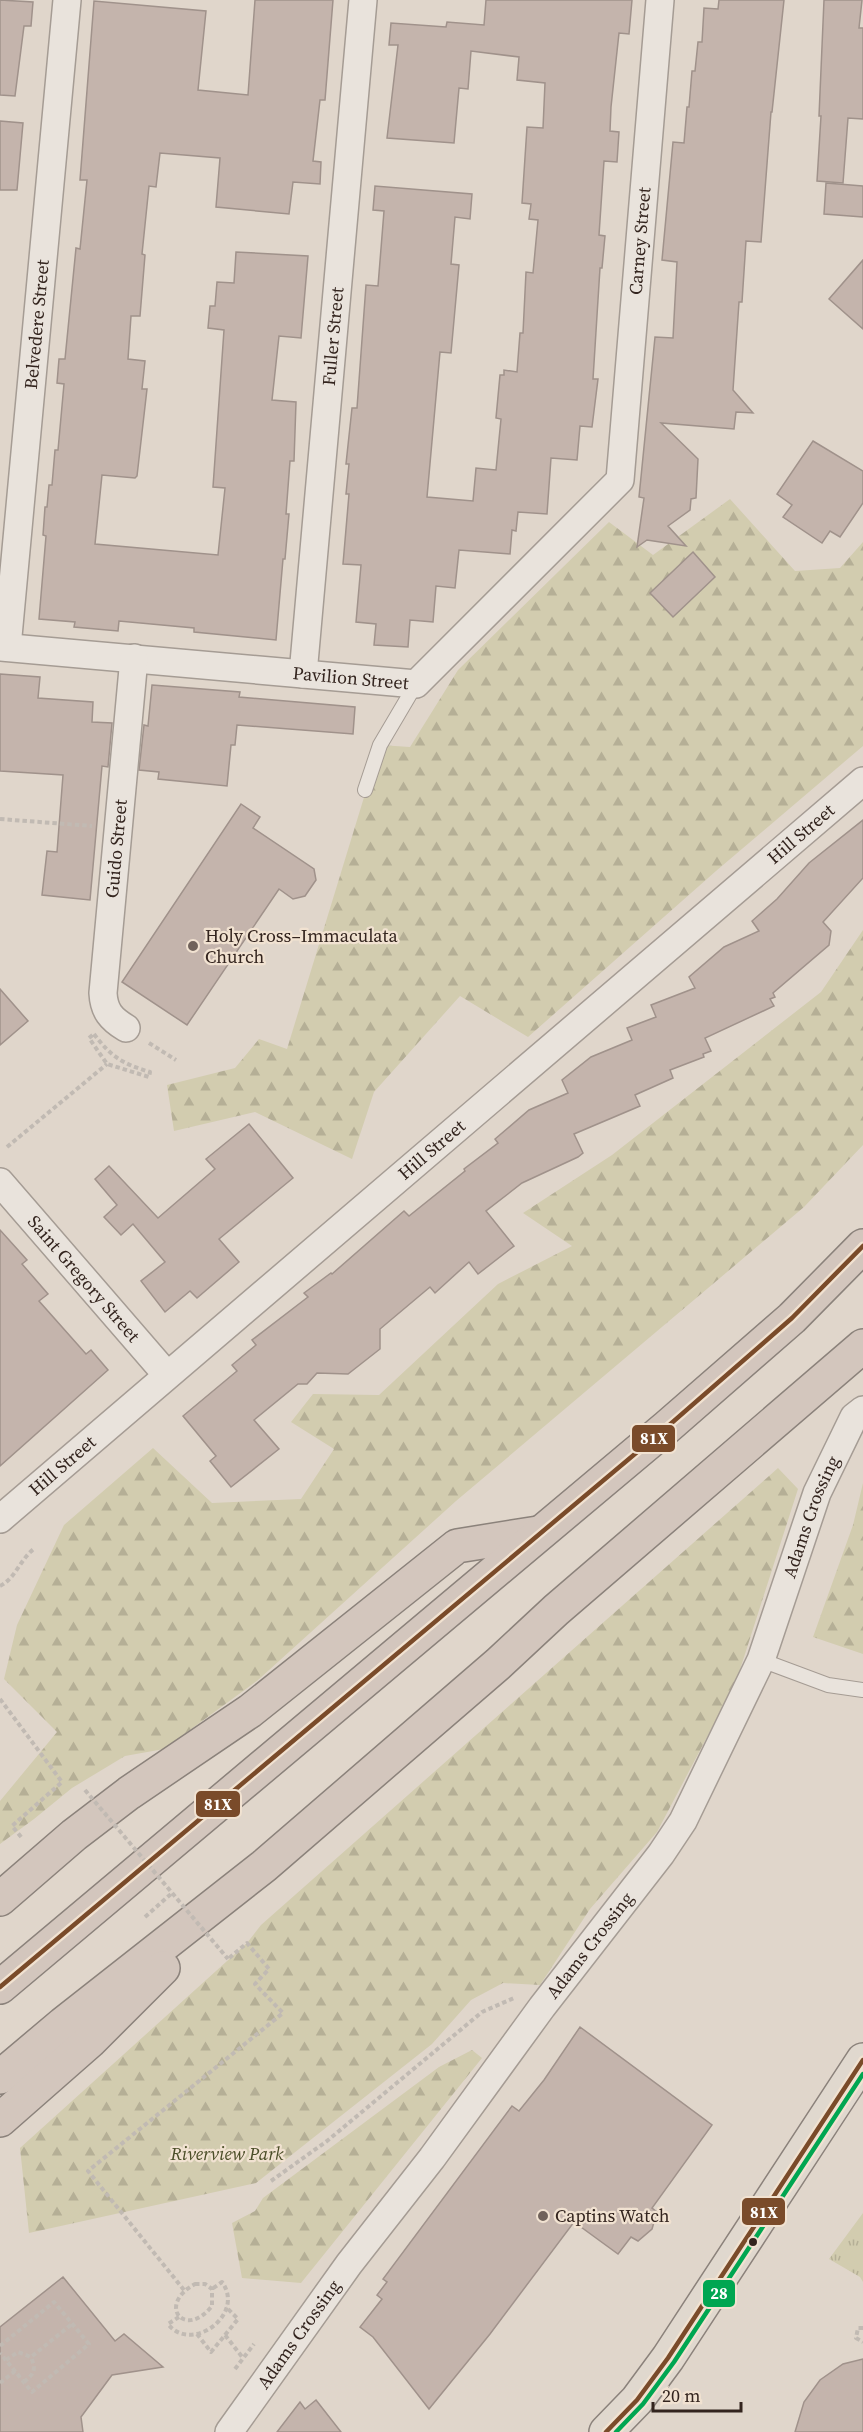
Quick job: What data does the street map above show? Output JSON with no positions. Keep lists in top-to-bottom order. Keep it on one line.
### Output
{"streets":{"street":["Carney Street","Belvedere Street","Fuller Street","Pavilion Street","Hill Street","Guido Street","Saint Gregory Street","Adams Crossing"]},"crossings":[["Carney Street","Pavilion Street"],["Belvedere Street","Pavilion Street"],["Fuller Street","Pavilion Street"],["Pavilion Street","Guido Street"],["Hill Street","Saint Gregory Street"]],"parks":["Riverview Park"],"places":["Holy Cross–Immaculata Church","Captins Watch"],"lines":["transit line 81X","transit line 28"],"scale_bar":"20 m"}
